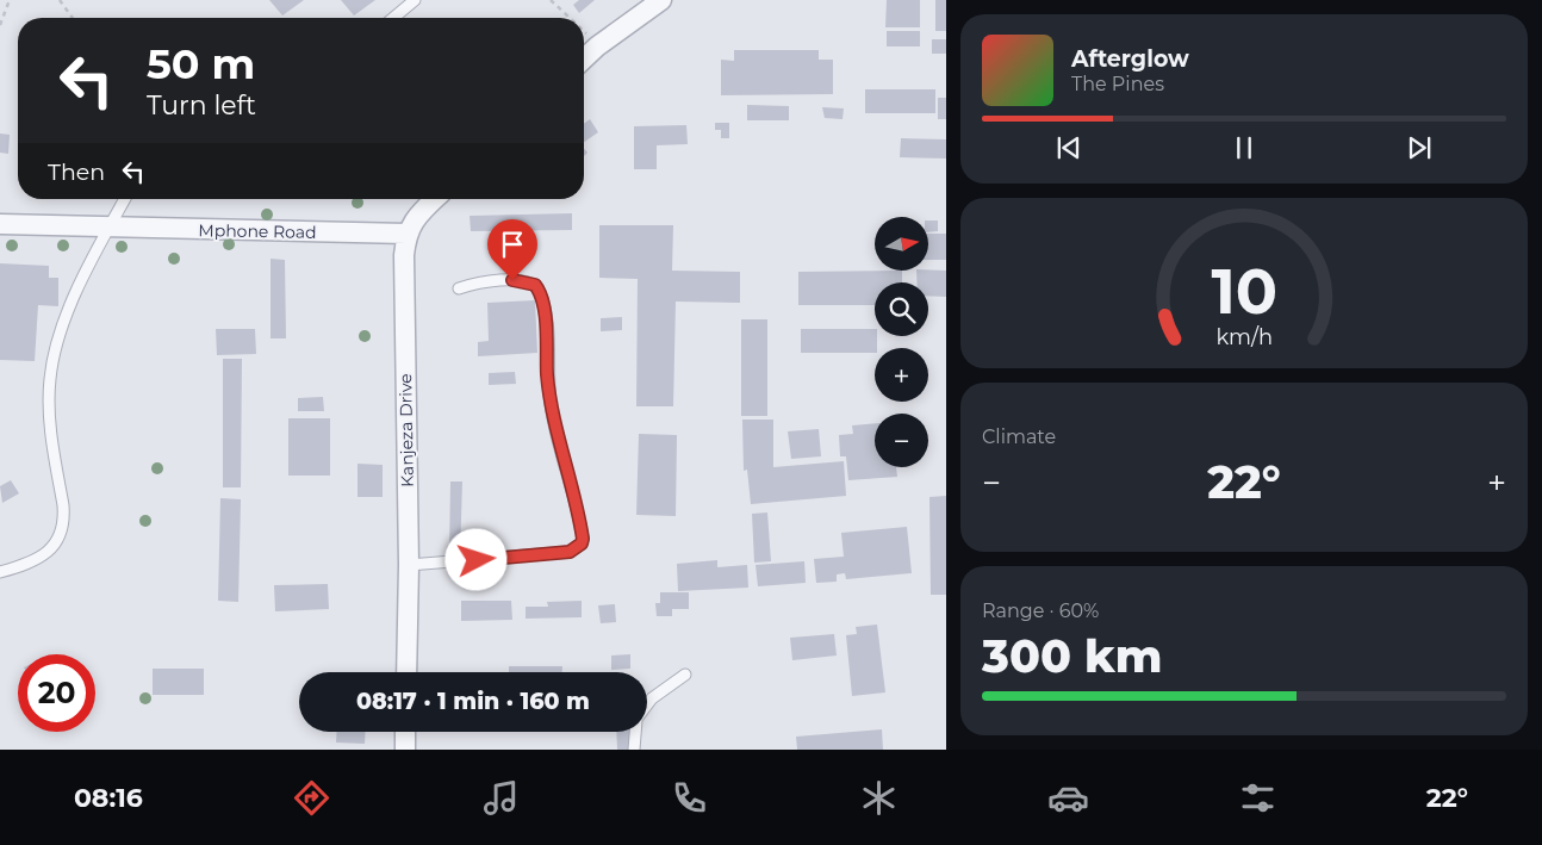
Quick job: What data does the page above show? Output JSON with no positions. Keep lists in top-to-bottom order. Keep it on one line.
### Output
{"streets":{"street":["Mphone Road","Kanjeza Drive"]},"crossings":[["Mphone Road","Kanjeza Drive"]],"north":"right","page":{"turn":["50 m","Turn left"],"song":["Afterglow","The Pines"],"then":"Then","map_buttons":["+","−"],"tile":["Climate",["Range · 60%","300 km"]],"heat":["−","22°","+"],"limit":"20","trip":"08:17 · 1 min · 160 m","tabs":["08:16","22°"],"gauge":["10","km/h"]}}
